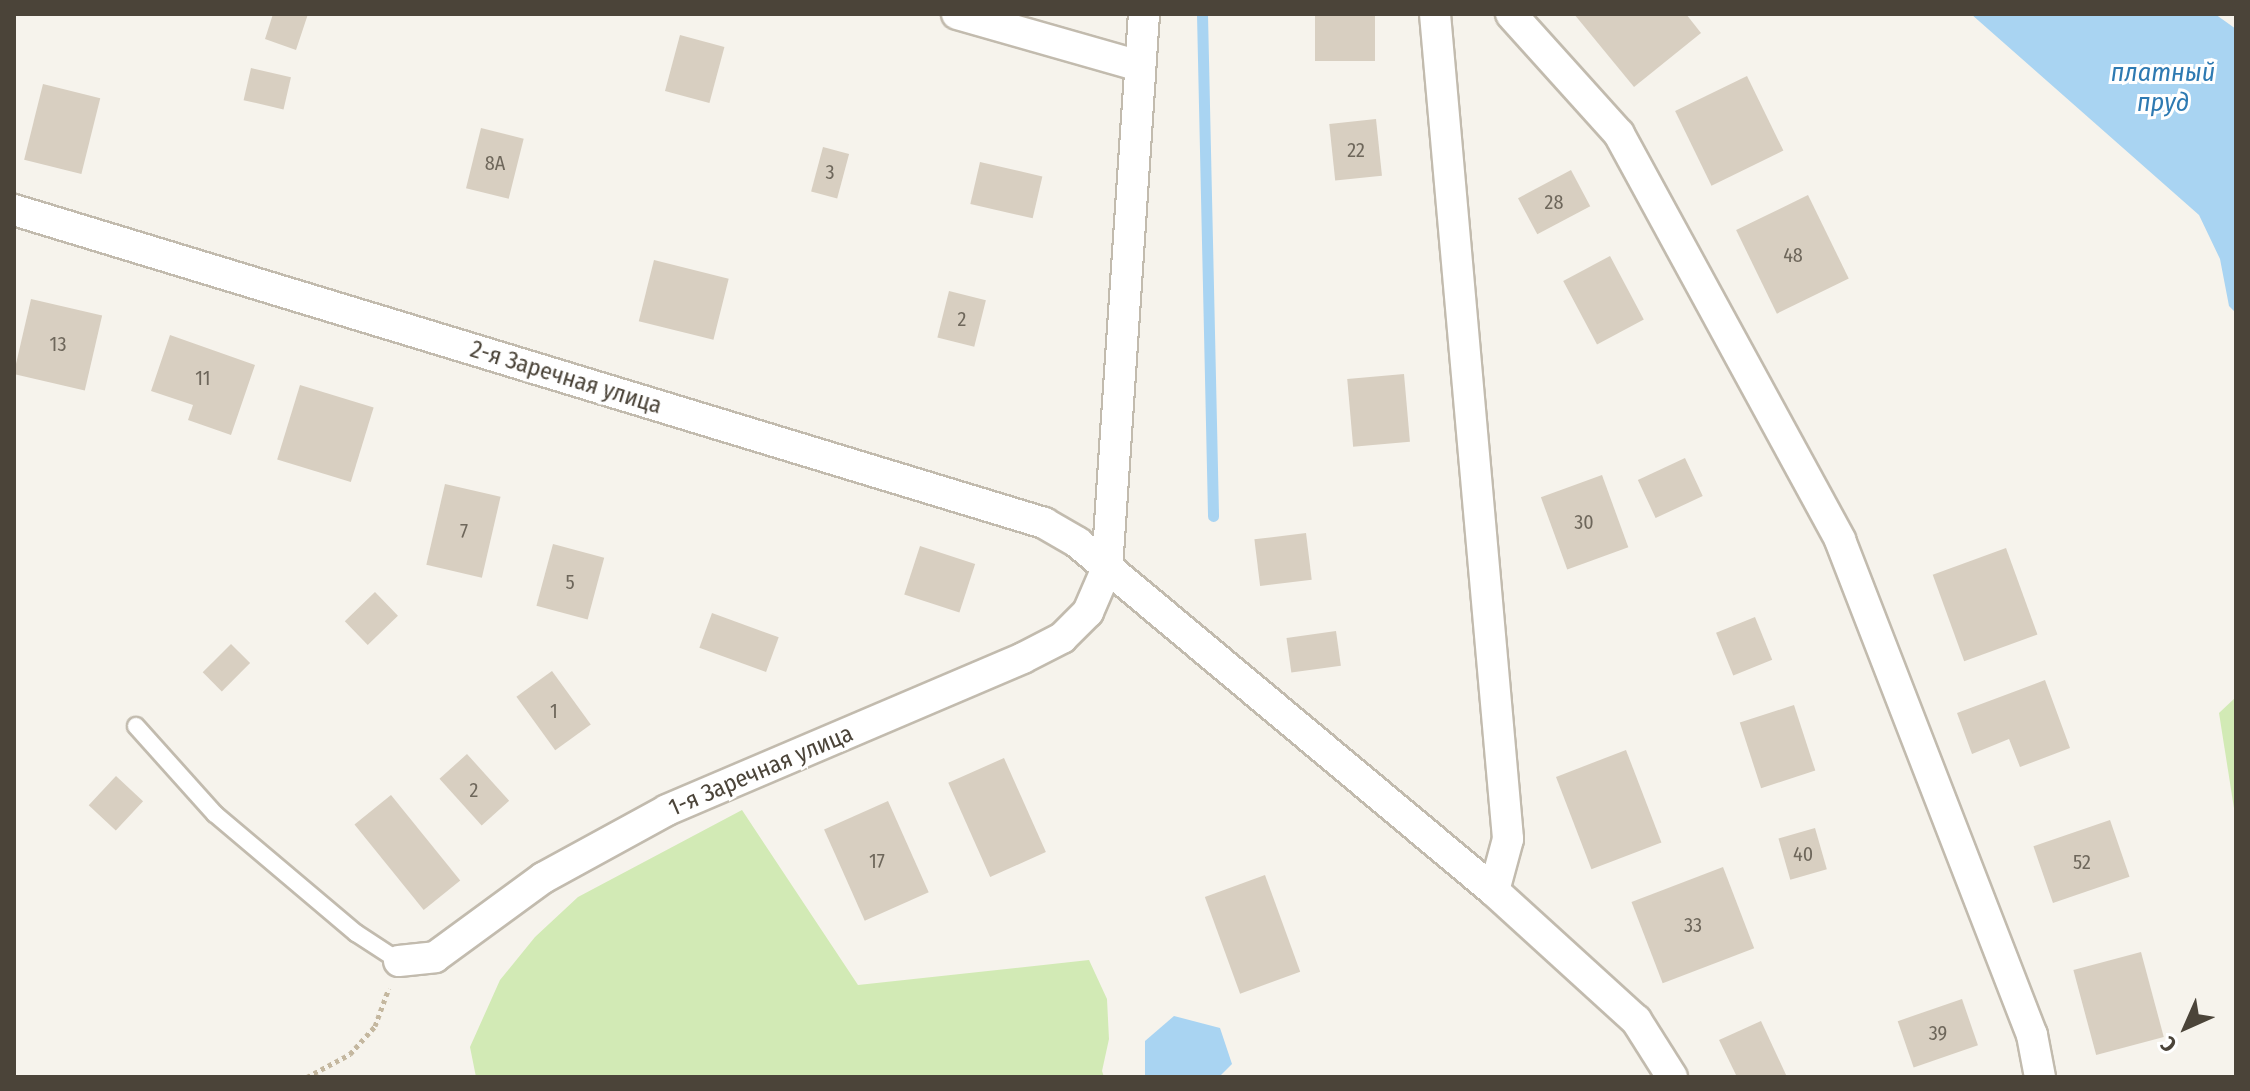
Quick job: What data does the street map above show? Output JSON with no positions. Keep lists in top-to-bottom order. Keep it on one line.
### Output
{"streets":{"street":["2-я Заречная улица","1-я Заречная улица"]},"crossings":[["2-я Заречная улица","1-я Заречная улица"]],"water":["платный пруд"],"house_numbers":["22","8А","3","28","48","2","13","11","30","7","5","1","2","40","17","52","33","39"],"north":"bottom left"}
